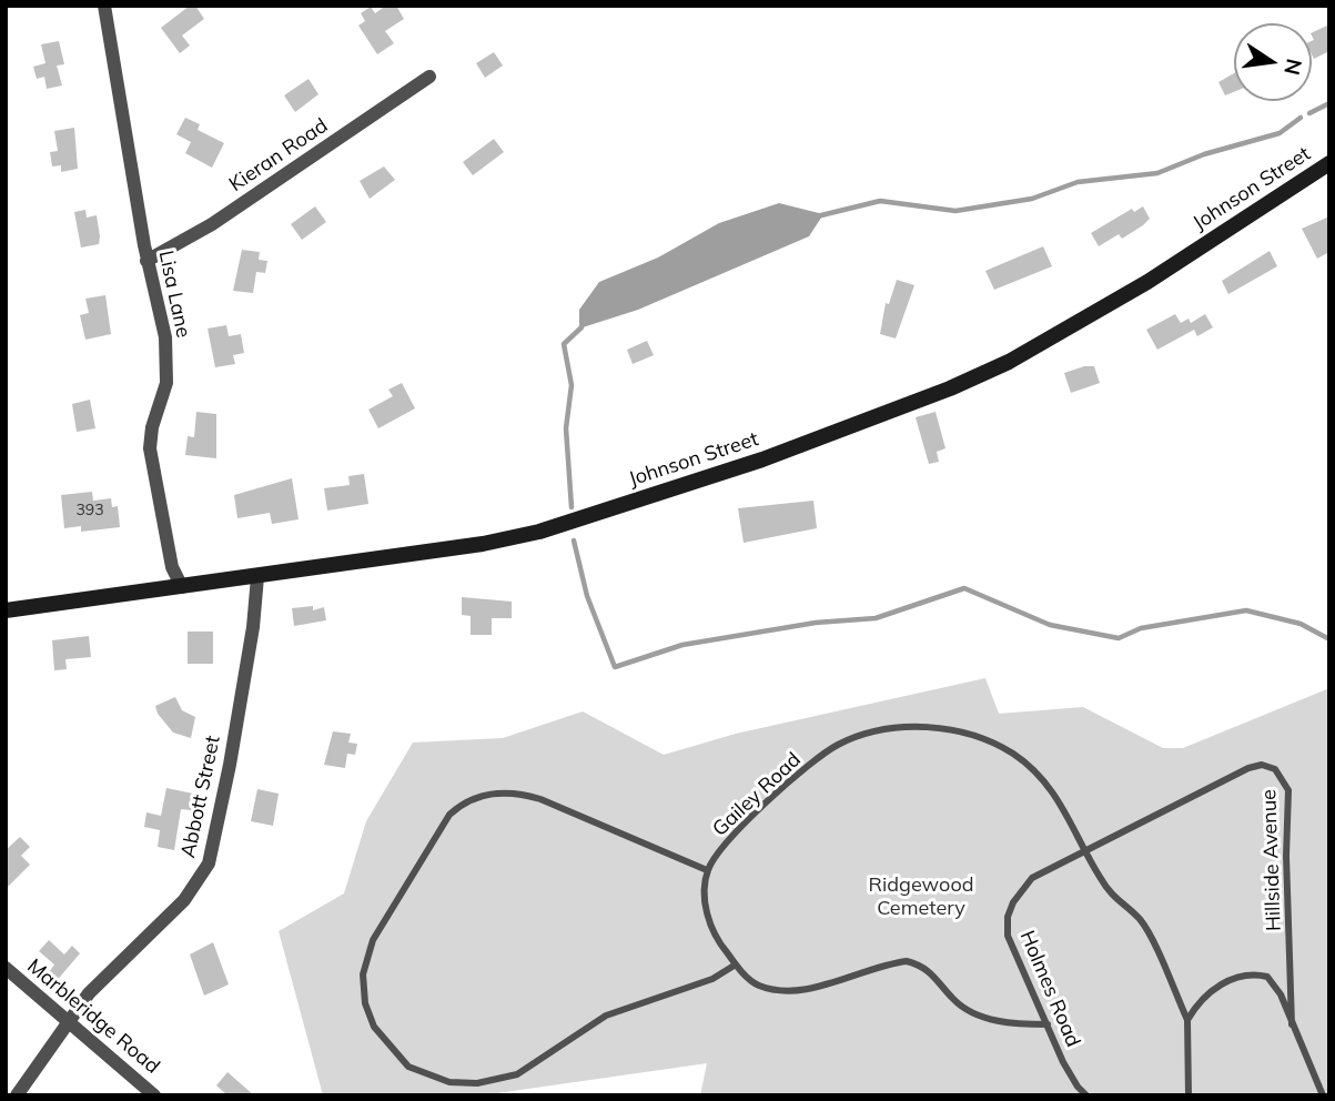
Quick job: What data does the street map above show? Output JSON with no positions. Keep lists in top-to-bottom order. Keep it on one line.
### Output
{"streets":{"street":["Kieran Road","Johnson Street","Lisa Lane","Abbott Street","Marbleridge Road"],"lane":["Gailey Road","Hillside Avenue","Holmes Road"]},"crossings":[["Kieran Road","Lisa Lane"],["Johnson Street","Lisa Lane"],["Johnson Street","Abbott Street"],["Gailey Road","Hillside Avenue"],["Gailey Road","Holmes Road"],["Abbott Street","Marbleridge Road"],["Hillside Avenue","Holmes Road"]],"parks":["Ridgewood Cemetery"],"house_numbers":["393"],"north":"right"}
